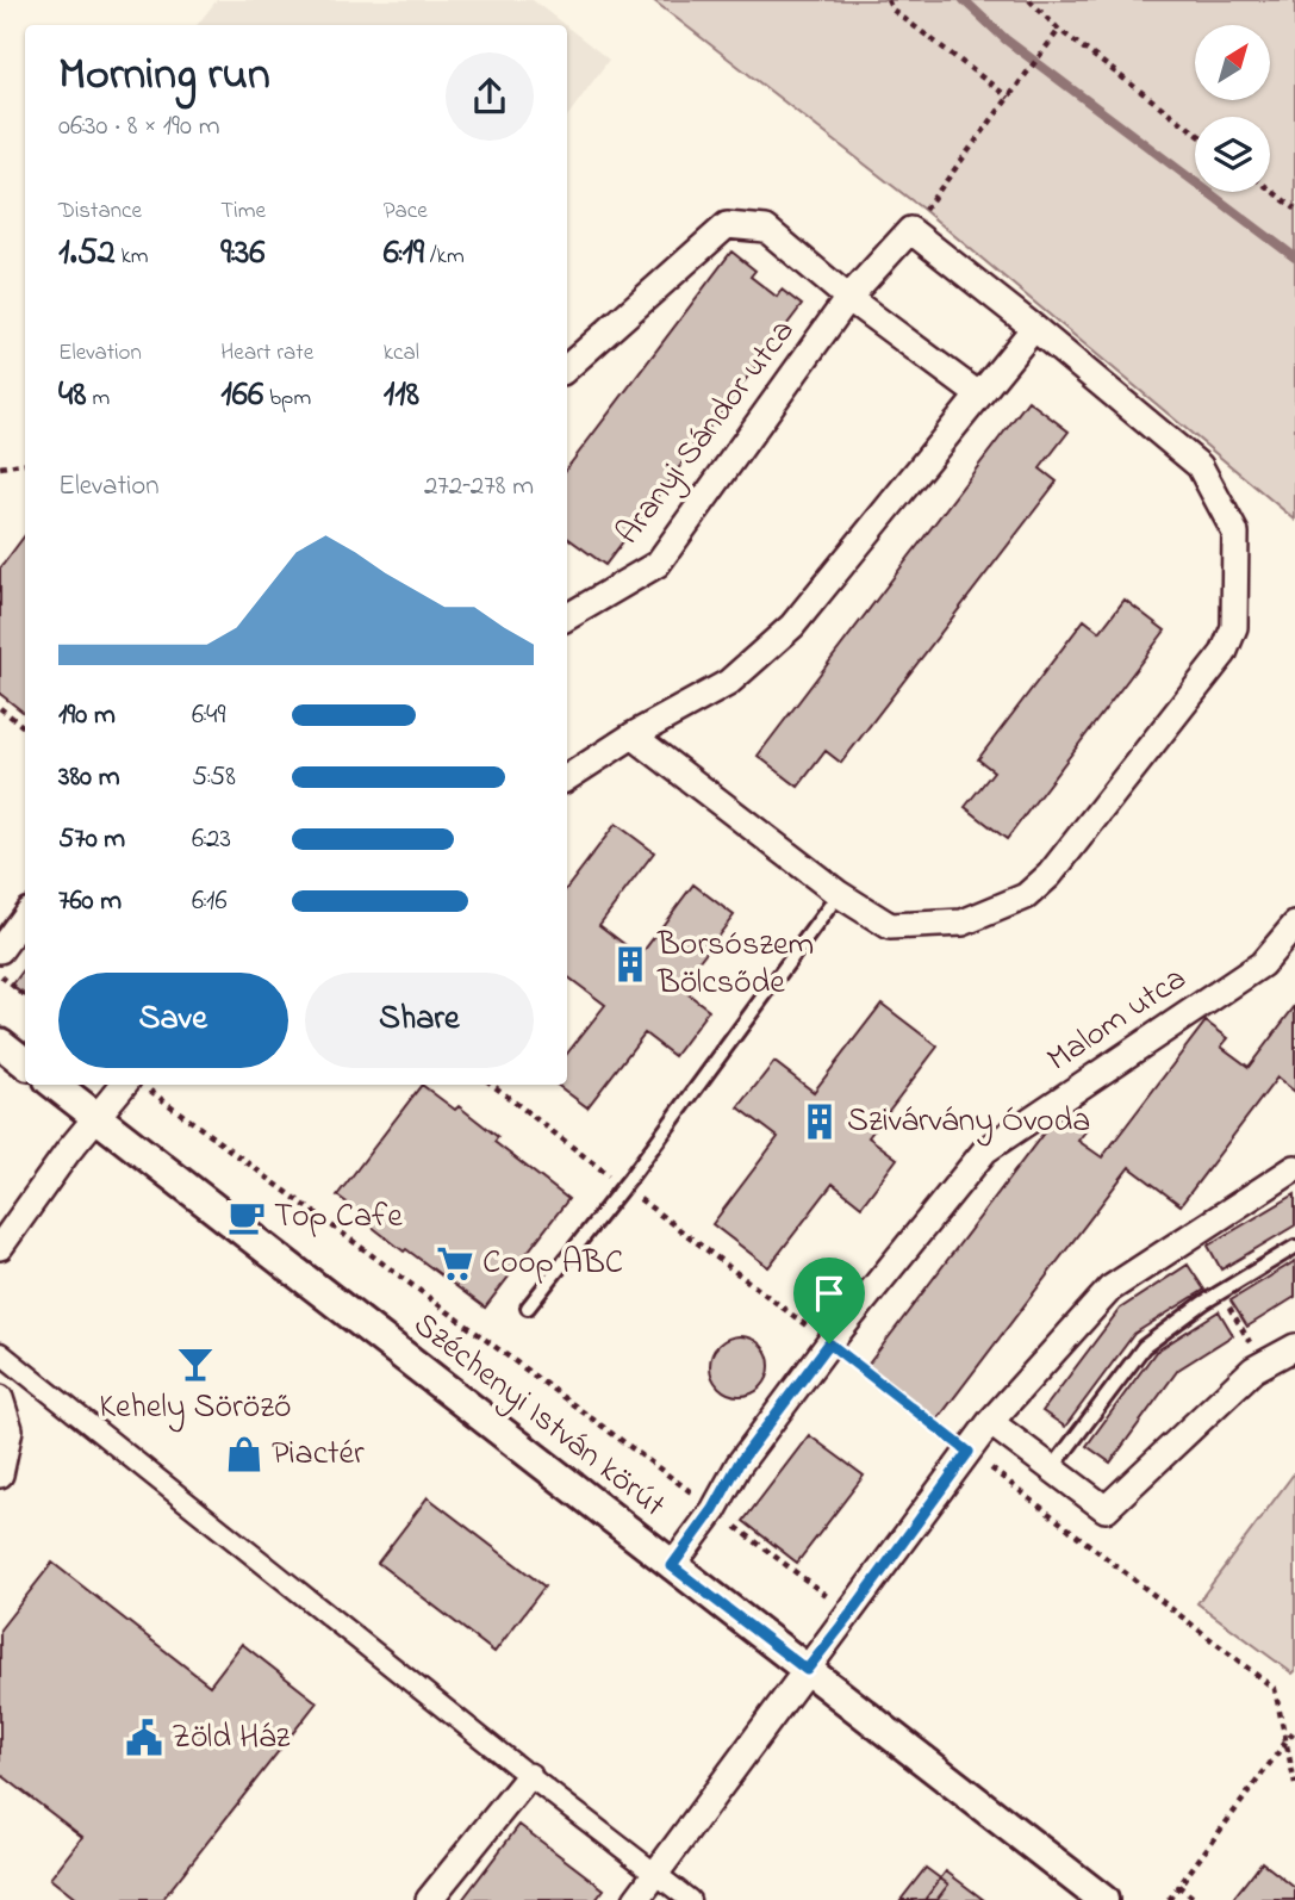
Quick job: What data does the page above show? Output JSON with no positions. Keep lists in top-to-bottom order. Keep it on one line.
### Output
{"streets":{"street":["Aranyi Sándor utca","Malom utca","Széchenyi István körút"]},"crossings":[["Malom utca","Széchenyi István körút"]],"places":{"building":["Borsószem Bölcsőde","Szivárvány Óvoda"],"cafe":["Top Cafe"],"supermarket":["Coop ABC"],"bar":["Kehely Söröző"],"shop":["Piactér"],"public building":["Zöld Ház"]},"north":"top right","page":{"heading":["Morning run","06:30 · 8 × 190 m"],"stats":[["Distance","1.52 km"],["Time","9:36"],["Pace","6:19 /km"],["Elevation","48 m"],["Heart rate","166 bpm"],["kcal","118"]],"chart":["Elevation","272–278 m"],"list":[{"name":"190 m","note":"6:49"},{"name":"380 m","note":"5:58"},{"name":"570 m","note":"6:23"},{"name":"760 m","note":"6:16"}],"buttons":["Save","Share"]}}
